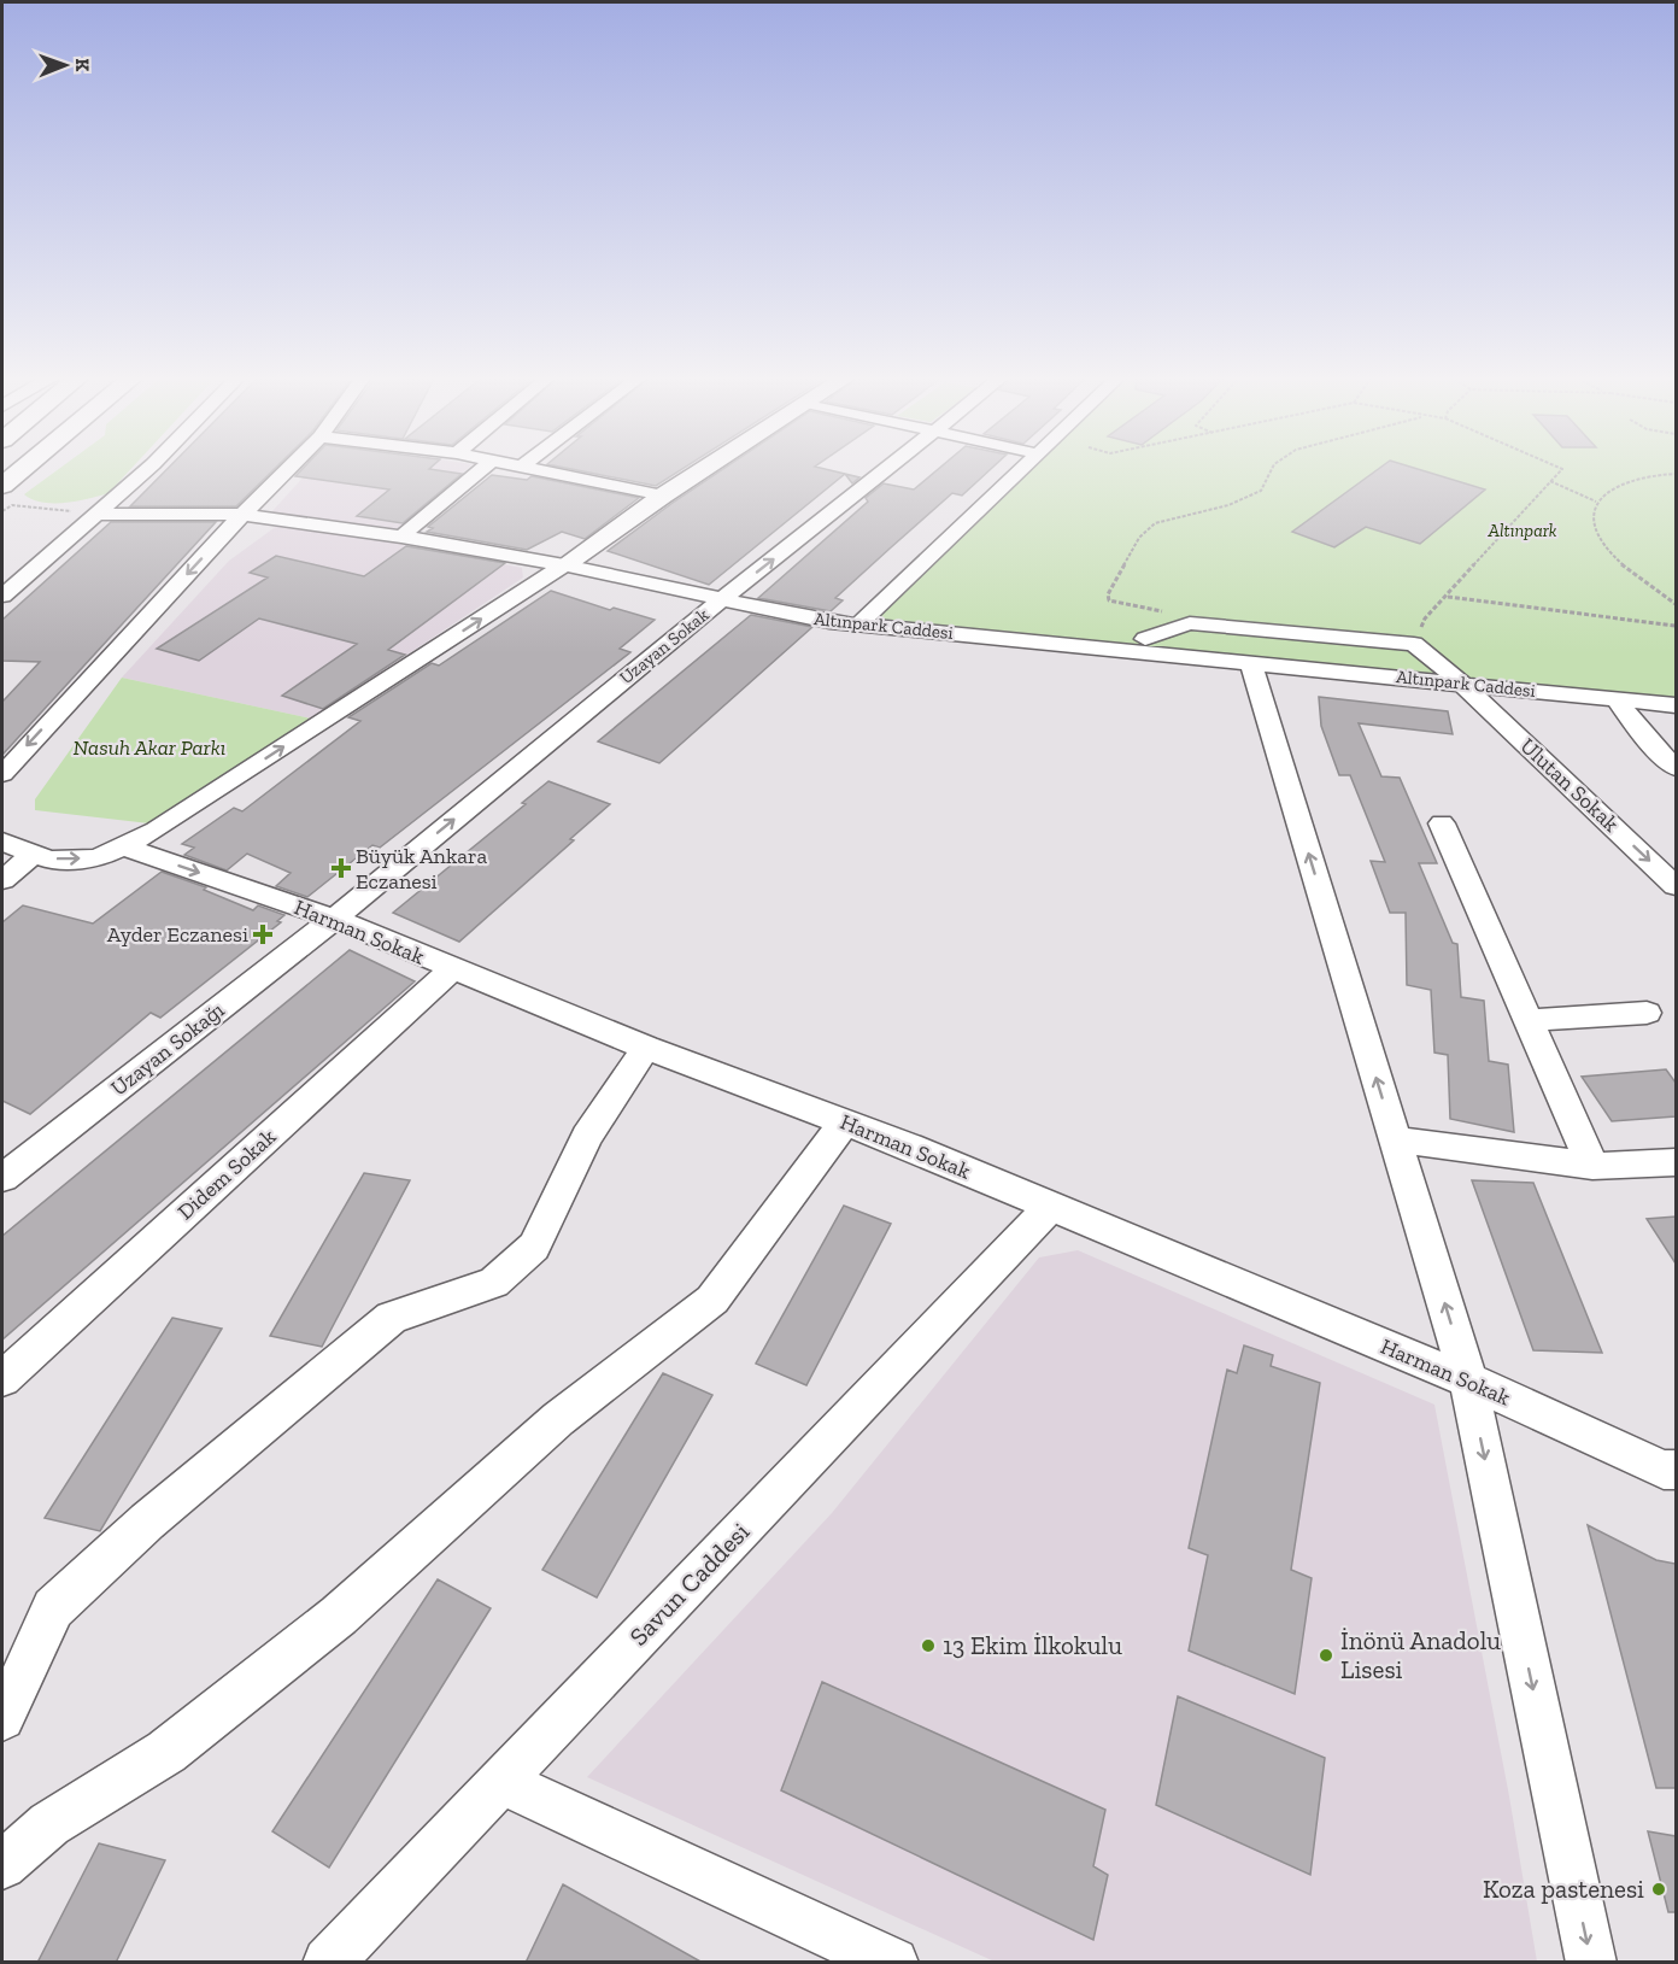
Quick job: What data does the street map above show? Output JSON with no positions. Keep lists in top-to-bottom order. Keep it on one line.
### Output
{"streets":{"street":["Altınpark Caddesi","Uzayan Sokak","Ulutan Sokak","Harman Sokak","Uzayan Sokağı","Didem Sokak","Savun Caddesi"]},"crossings":[["Altınpark Caddesi","Uzayan Sokak"],["Altınpark Caddesi","Ulutan Sokak"],["Uzayan Sokak","Harman Sokak"],["Uzayan Sokak","Uzayan Sokağı"],["Harman Sokak","Uzayan Sokağı"],["Harman Sokak","Didem Sokak"],["Harman Sokak","Savun Caddesi"]],"parks":["Altınpark","Nasuh Akar Parkı"],"places":{"health":["Büyük Ankara Eczanesi","Ayder Eczanesi"],"other":["13 Ekim İlkokulu","İnönü Anadolu Lisesi","Koza pastenesi"]},"north":"right"}
